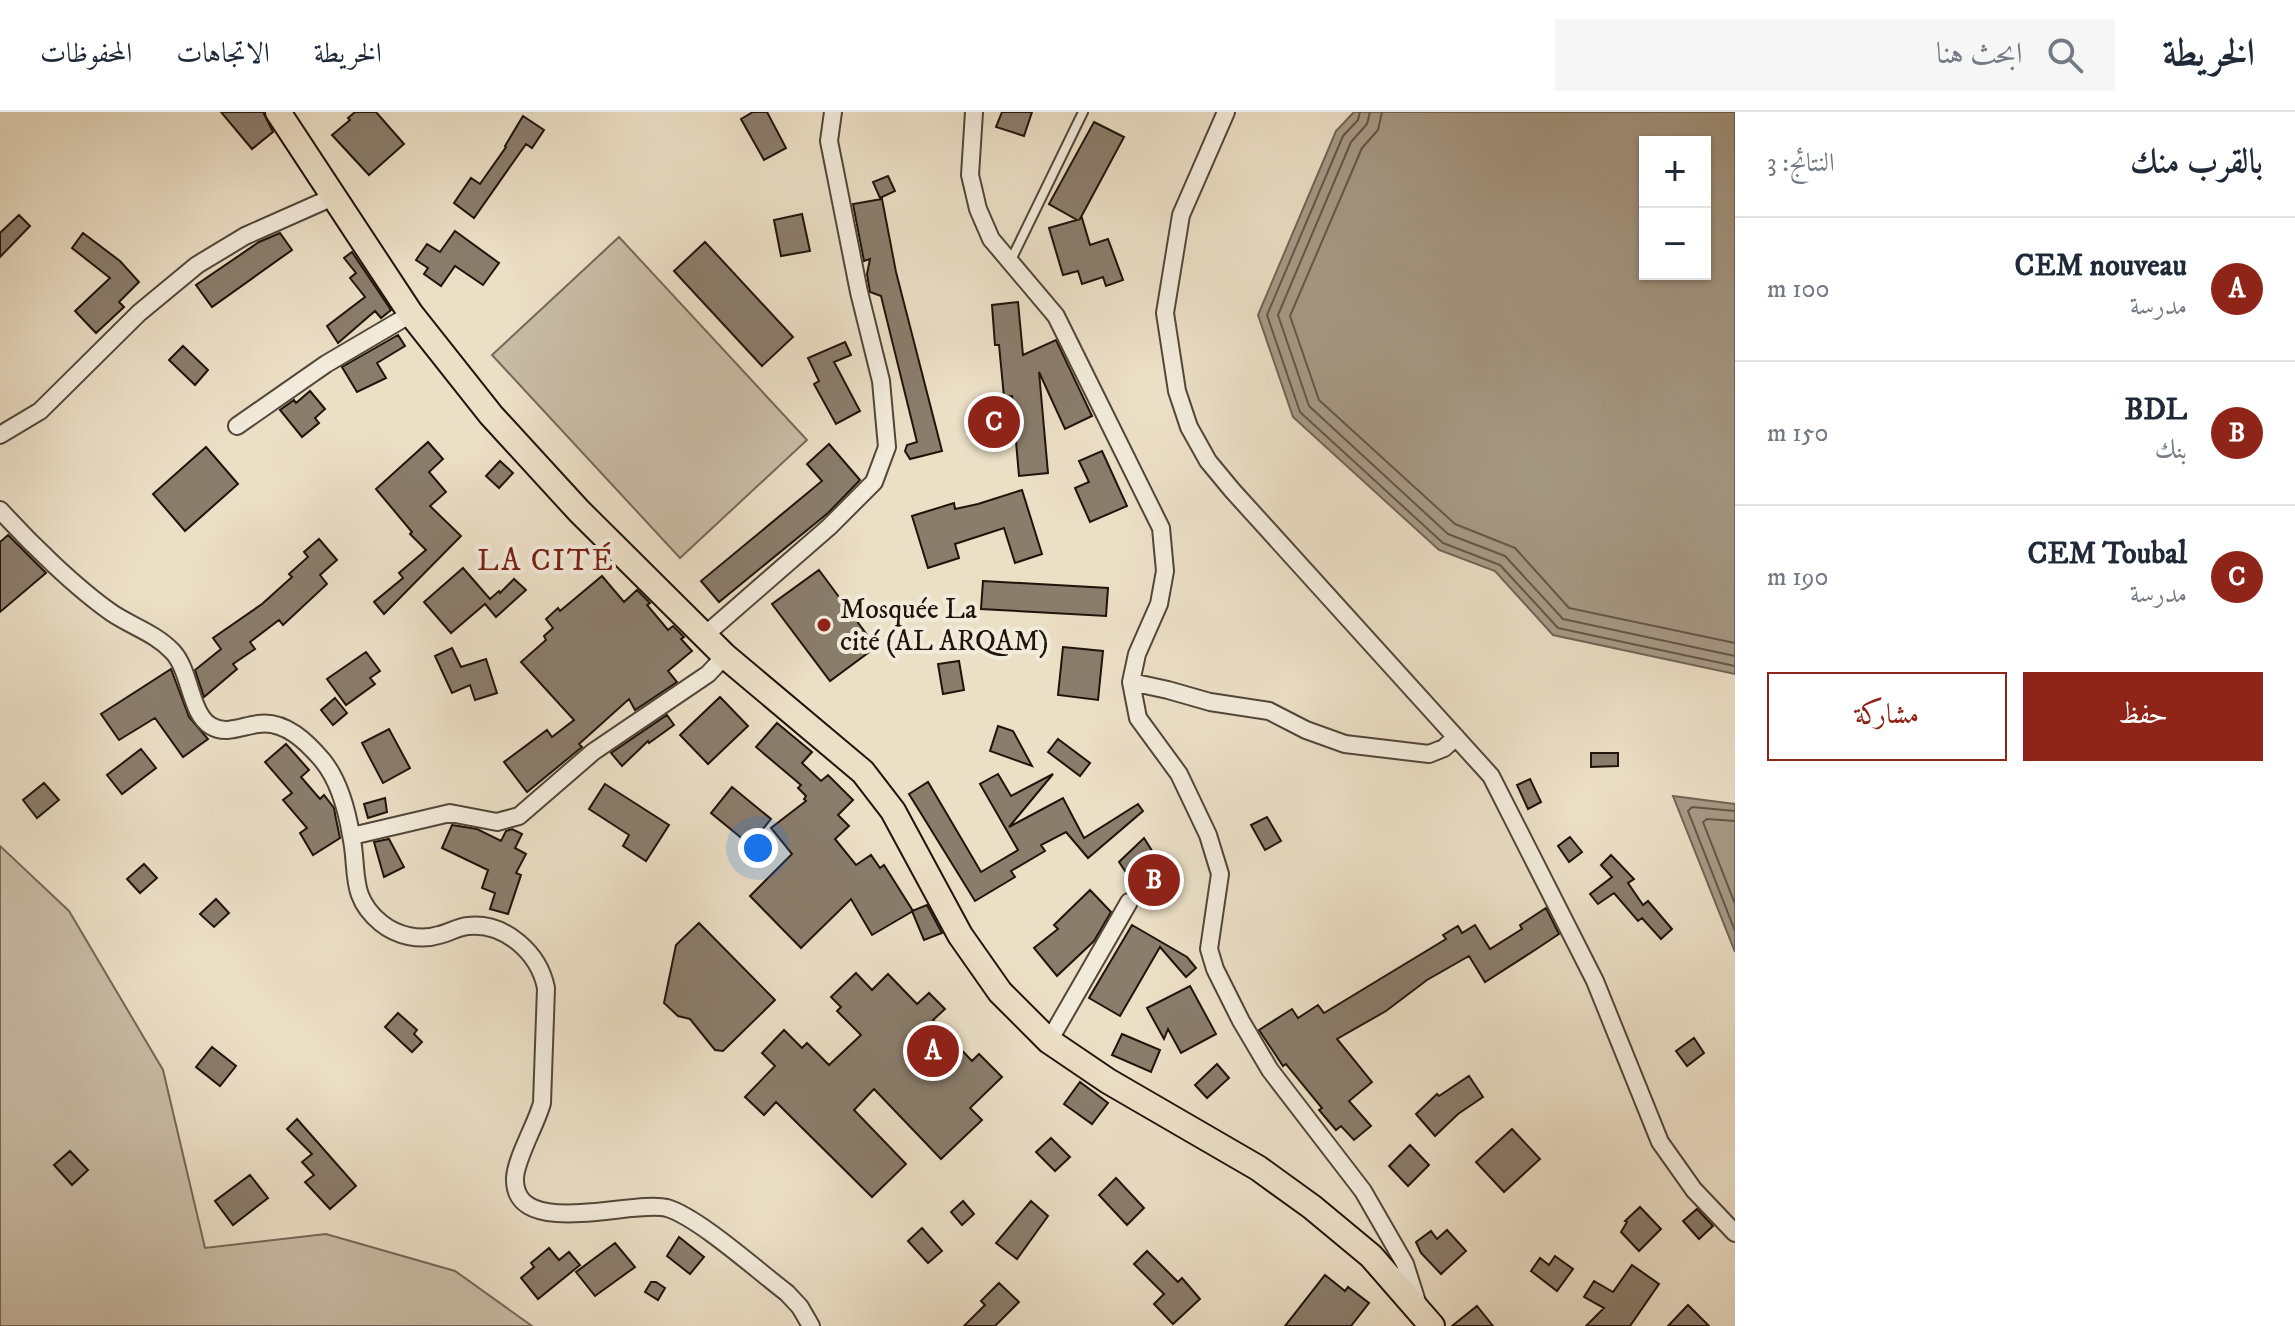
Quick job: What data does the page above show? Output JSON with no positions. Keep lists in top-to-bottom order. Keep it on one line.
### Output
{"districts":["LA CITÉ"],"places":["Mosquée La cité (AL ARQAM)"],"page":{"header":"الخريطة","search":"ابحث هنا","nav":["الخريطة","الاتجاهات","المحفوظات"],"heading":["بالقرب منك","النتائج: 3"],"map_buttons":["+","−"],"list":[{"mark":"A","name":"CEM nouveau","note":"مدرسة","value":"100 m"},{"mark":"B","name":"BDL","note":"بنك","value":"150 m"},{"mark":"C","name":"CEM Toubal","note":"مدرسة","value":"190 m"}],"pins":["C","B","A"],"buttons":["حفظ","مشاركة"]}}
